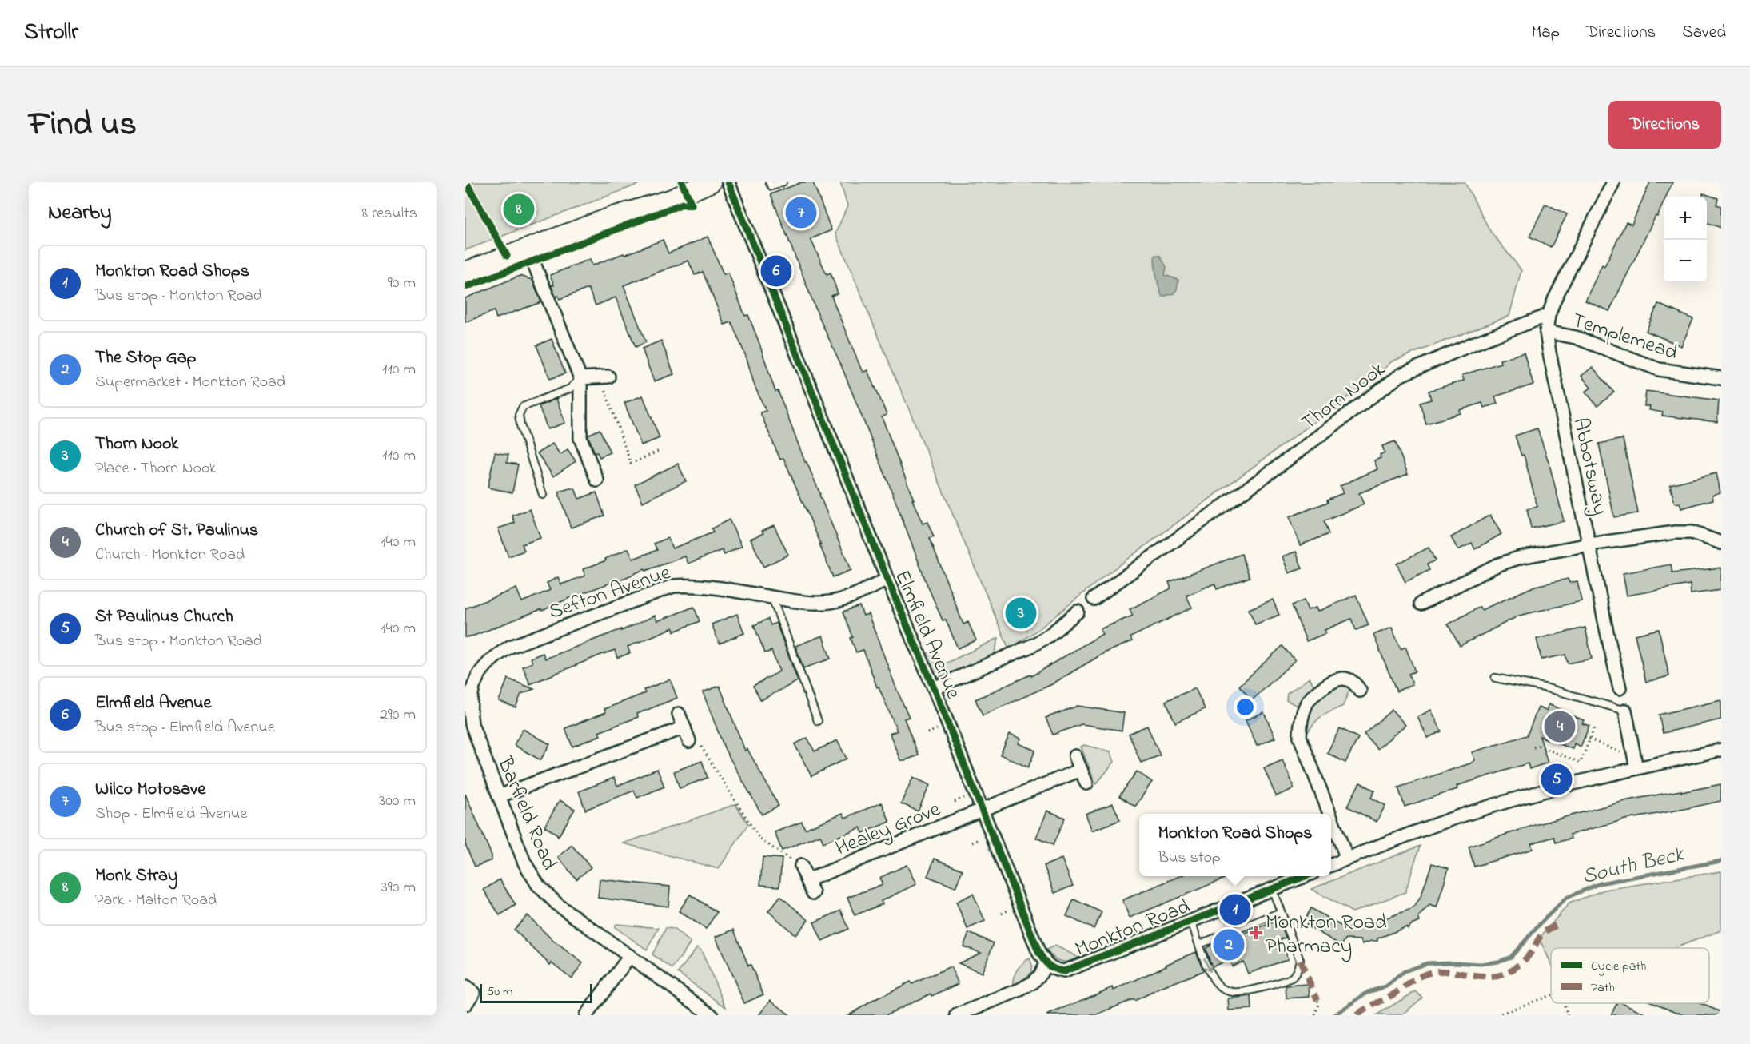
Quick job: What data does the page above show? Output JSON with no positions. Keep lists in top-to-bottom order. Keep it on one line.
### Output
{"streets":{"street":["Templemead","Thorn Nook","Abbotsway","Sefton Avenue","Elmfield Avenue","Barfield Road","Healey Grove","Monkton Road"]},"crossings":[["Templemead","Abbotsway"],["Thorn Nook","Abbotsway"],["Sefton Avenue","Elmfield Avenue"],["Sefton Avenue","Barfield Road"],["Elmfield Avenue","Healey Grove"],["Elmfield Avenue","Monkton Road"]],"water":["South Beck"],"places":{"health":["Monkton Road Pharmacy"]},"legend":["Cycle path","Path"],"scale_bar":"50 m","page":{"header":"Strollr","nav":["Map","Directions","Saved"],"title":"Find us","buttons":"Directions","heading":["Nearby","8 results"],"pins":["8","7","6","3","4","5","1","2"],"map_buttons":["+","−"],"list":[{"mark":"1","name":"Monkton Road Shops","note":"Bus stop · Monkton Road","value":"90 m"},{"mark":"2","name":"The Stop Gap","note":"Supermarket · Monkton Road","value":"110 m"},{"mark":"3","name":"Thorn Nook","note":"Place · Thorn Nook","value":"110 m"},{"mark":"4","name":"Church of St. Paulinus","note":"Church · Monkton Road","value":"140 m"},{"mark":"5","name":"St Paulinus Church","note":"Bus stop · Monkton Road","value":"140 m"},{"mark":"6","name":"Elmfield Avenue","note":"Bus stop · Elmfield Avenue","value":"290 m"},{"mark":"7","name":"Wilco Motosave","note":"Shop · Elmfield Avenue","value":"300 m"},{"mark":"8","name":"Monk Stray","note":"Park · Malton Road","value":"390 m"}],"popup":["Monkton Road Shops","Bus stop"],"scale":"50 m"}}
